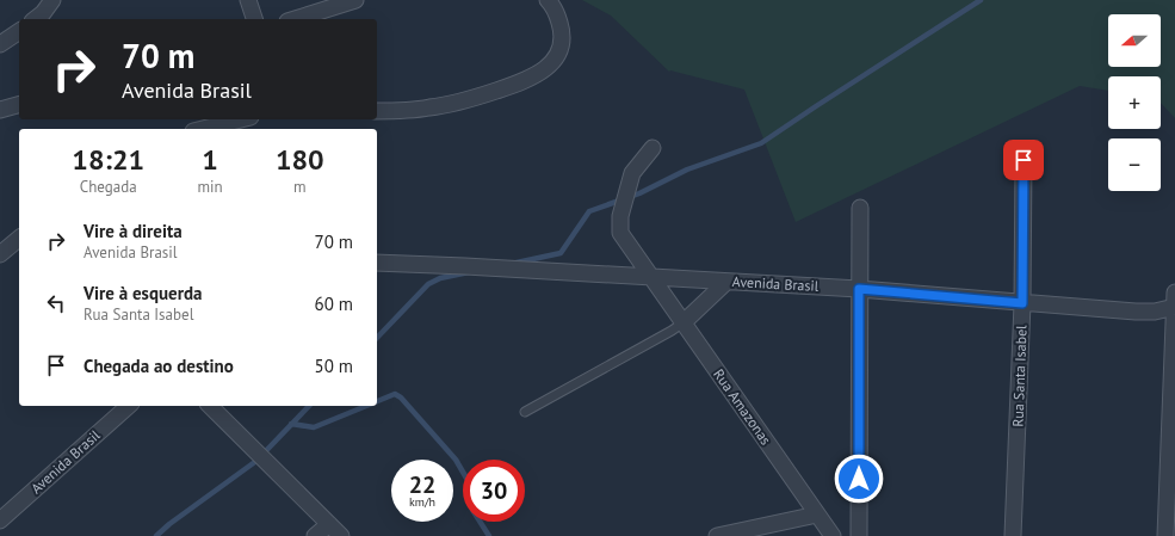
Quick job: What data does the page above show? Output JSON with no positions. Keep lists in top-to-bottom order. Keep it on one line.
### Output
{"streets":{"street":["Avenida Brasil","Rua Santa Isabel","Rua Amazonas"]},"crossings":[["Avenida Brasil","Rua Santa Isabel"],["Avenida Brasil","Rua Amazonas"]],"north":"left","page":{"map_buttons":["+","−"],"turn":["70 m","Avenida Brasil"],"eta":["18:21","Chegada","1","min","180","m"],"list":[{"name":"Vire à direita","note":"Avenida Brasil","value":"70 m"},{"name":"Vire à esquerda","note":"Rua Santa Isabel","value":"60 m"},{"name":"Chegada ao destino","value":"50 m"}],"speed":"22 km/h","limit":"30"}}
